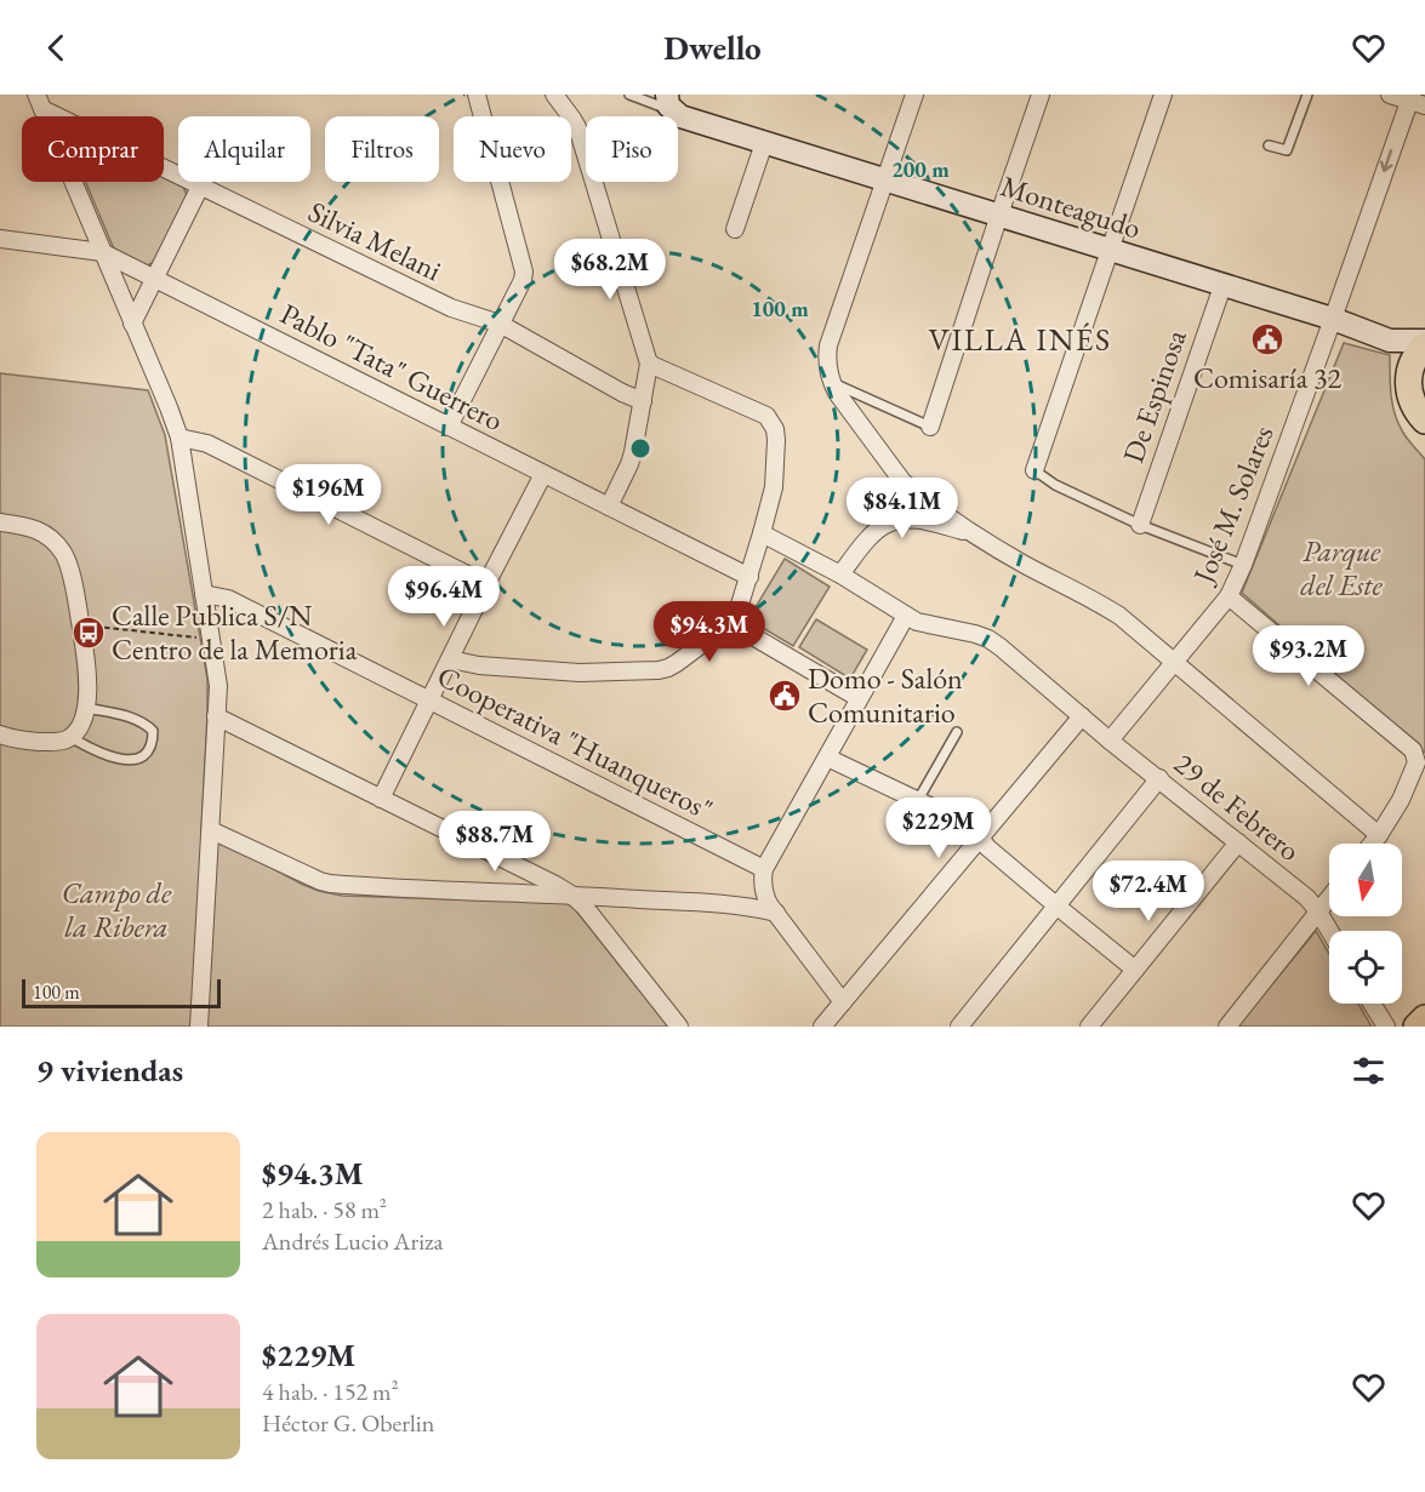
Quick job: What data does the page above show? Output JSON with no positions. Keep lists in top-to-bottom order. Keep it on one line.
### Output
{"streets":{"street":["Monteagudo","Silvia Melani","Pablo \"Tata\" Guerrero","De Espinosa","José M. Solares","Cooperativa \"Huanqueros\"","29 de Febrero"]},"crossings":[["Monteagudo","De Espinosa"],["Monteagudo","José M. Solares"],["José M. Solares","29 de Febrero"]],"districts":["VILLA INÉS"],"parks":["Parque del Este","Campo de la Ribera"],"places":{"public building":["Comisaría 32","Domo - Salón Comunitario"],"bus stop":["Calle Publica S/N Centro de la Memoria"]},"scale_bar":"100 m","north":"bottom","page":{"header":"Dwello","chip":["Comprar","Alquilar","Filtros","Nuevo","Piso"],"price":["$68.2M","$196M","$84.1M","$96.4M","$94.3M","$93.2M","$229M","$88.7M","$72.4M"],"scale":"100 m","heading":"9 viviendas","list":[{"name":"$94.3M","note":"2 hab. · 58 m² · Andrés Lucio Ariza"},{"name":"$229M","note":"4 hab. · 152 m² · Héctor G. Oberlin"}]},"rings":["200 m","100 m"]}
